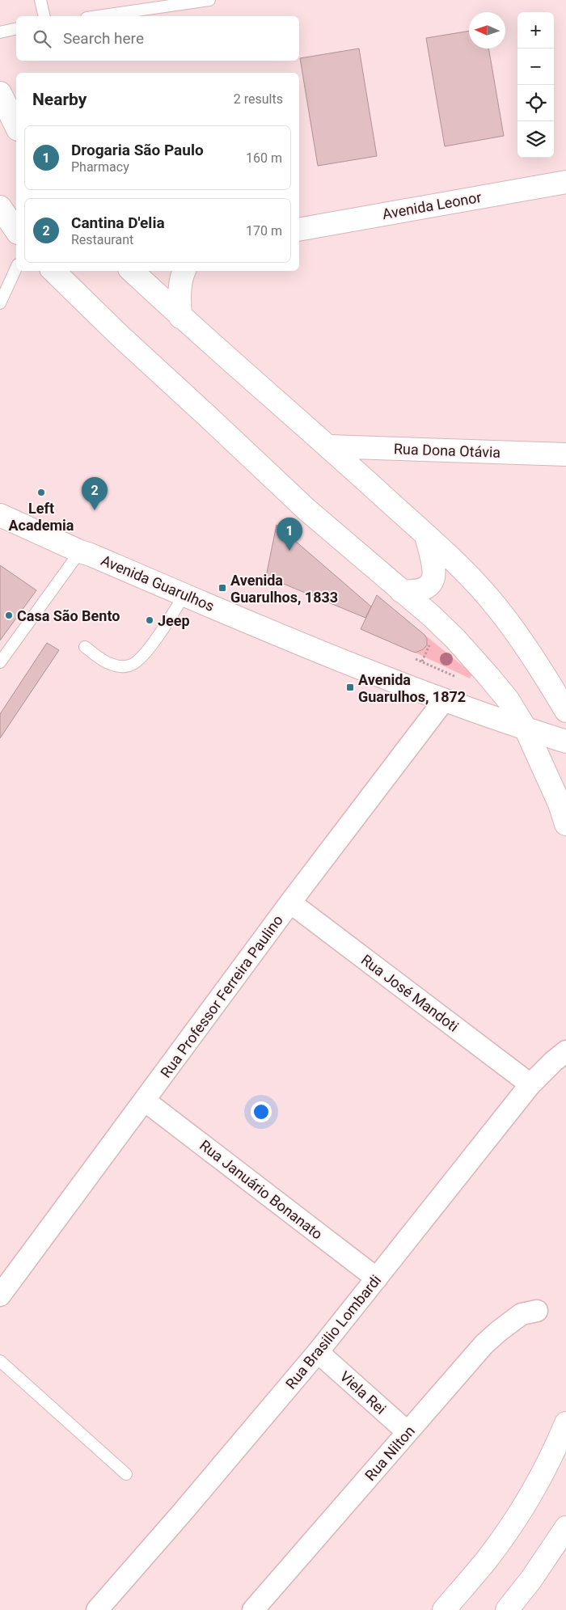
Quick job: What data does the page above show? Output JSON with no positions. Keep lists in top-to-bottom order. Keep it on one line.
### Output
{"streets":{"main road":["Avenida Leonor","Rua Dona Otávia","Avenida Guarulhos"],"street":["Rua José Mandoti","Rua Professor Ferreira Paulino","Rua Januário Bonanato","Rua Brasilio Lombardi","Viela Rei","Rua Nilton"]},"crossings":[["Avenida Guarulhos","Rua Professor Ferreira Paulino"],["Rua José Mandoti","Rua Professor Ferreira Paulino"],["Rua José Mandoti","Rua Brasilio Lombardi"],["Rua Professor Ferreira Paulino","Rua Januário Bonanato"],["Rua Januário Bonanato","Rua Brasilio Lombardi"],["Rua Brasilio Lombardi","Viela Rei"],["Viela Rei","Rua Nilton"]],"places":{"other":["Left Academia","Casa São Bento","Jeep"],"transit":["Avenida Guarulhos, 1833","Avenida Guarulhos, 1872"]},"north":"left","page":{"map_buttons":["+","−"],"search":"Search here","heading":["Nearby","2 results"],"list":[{"mark":"1","name":"Drogaria São Paulo","note":"Pharmacy","value":"160 m"},{"mark":"2","name":"Cantina D'elia","note":"Restaurant","value":"170 m"}],"pins":["2","1"]}}
